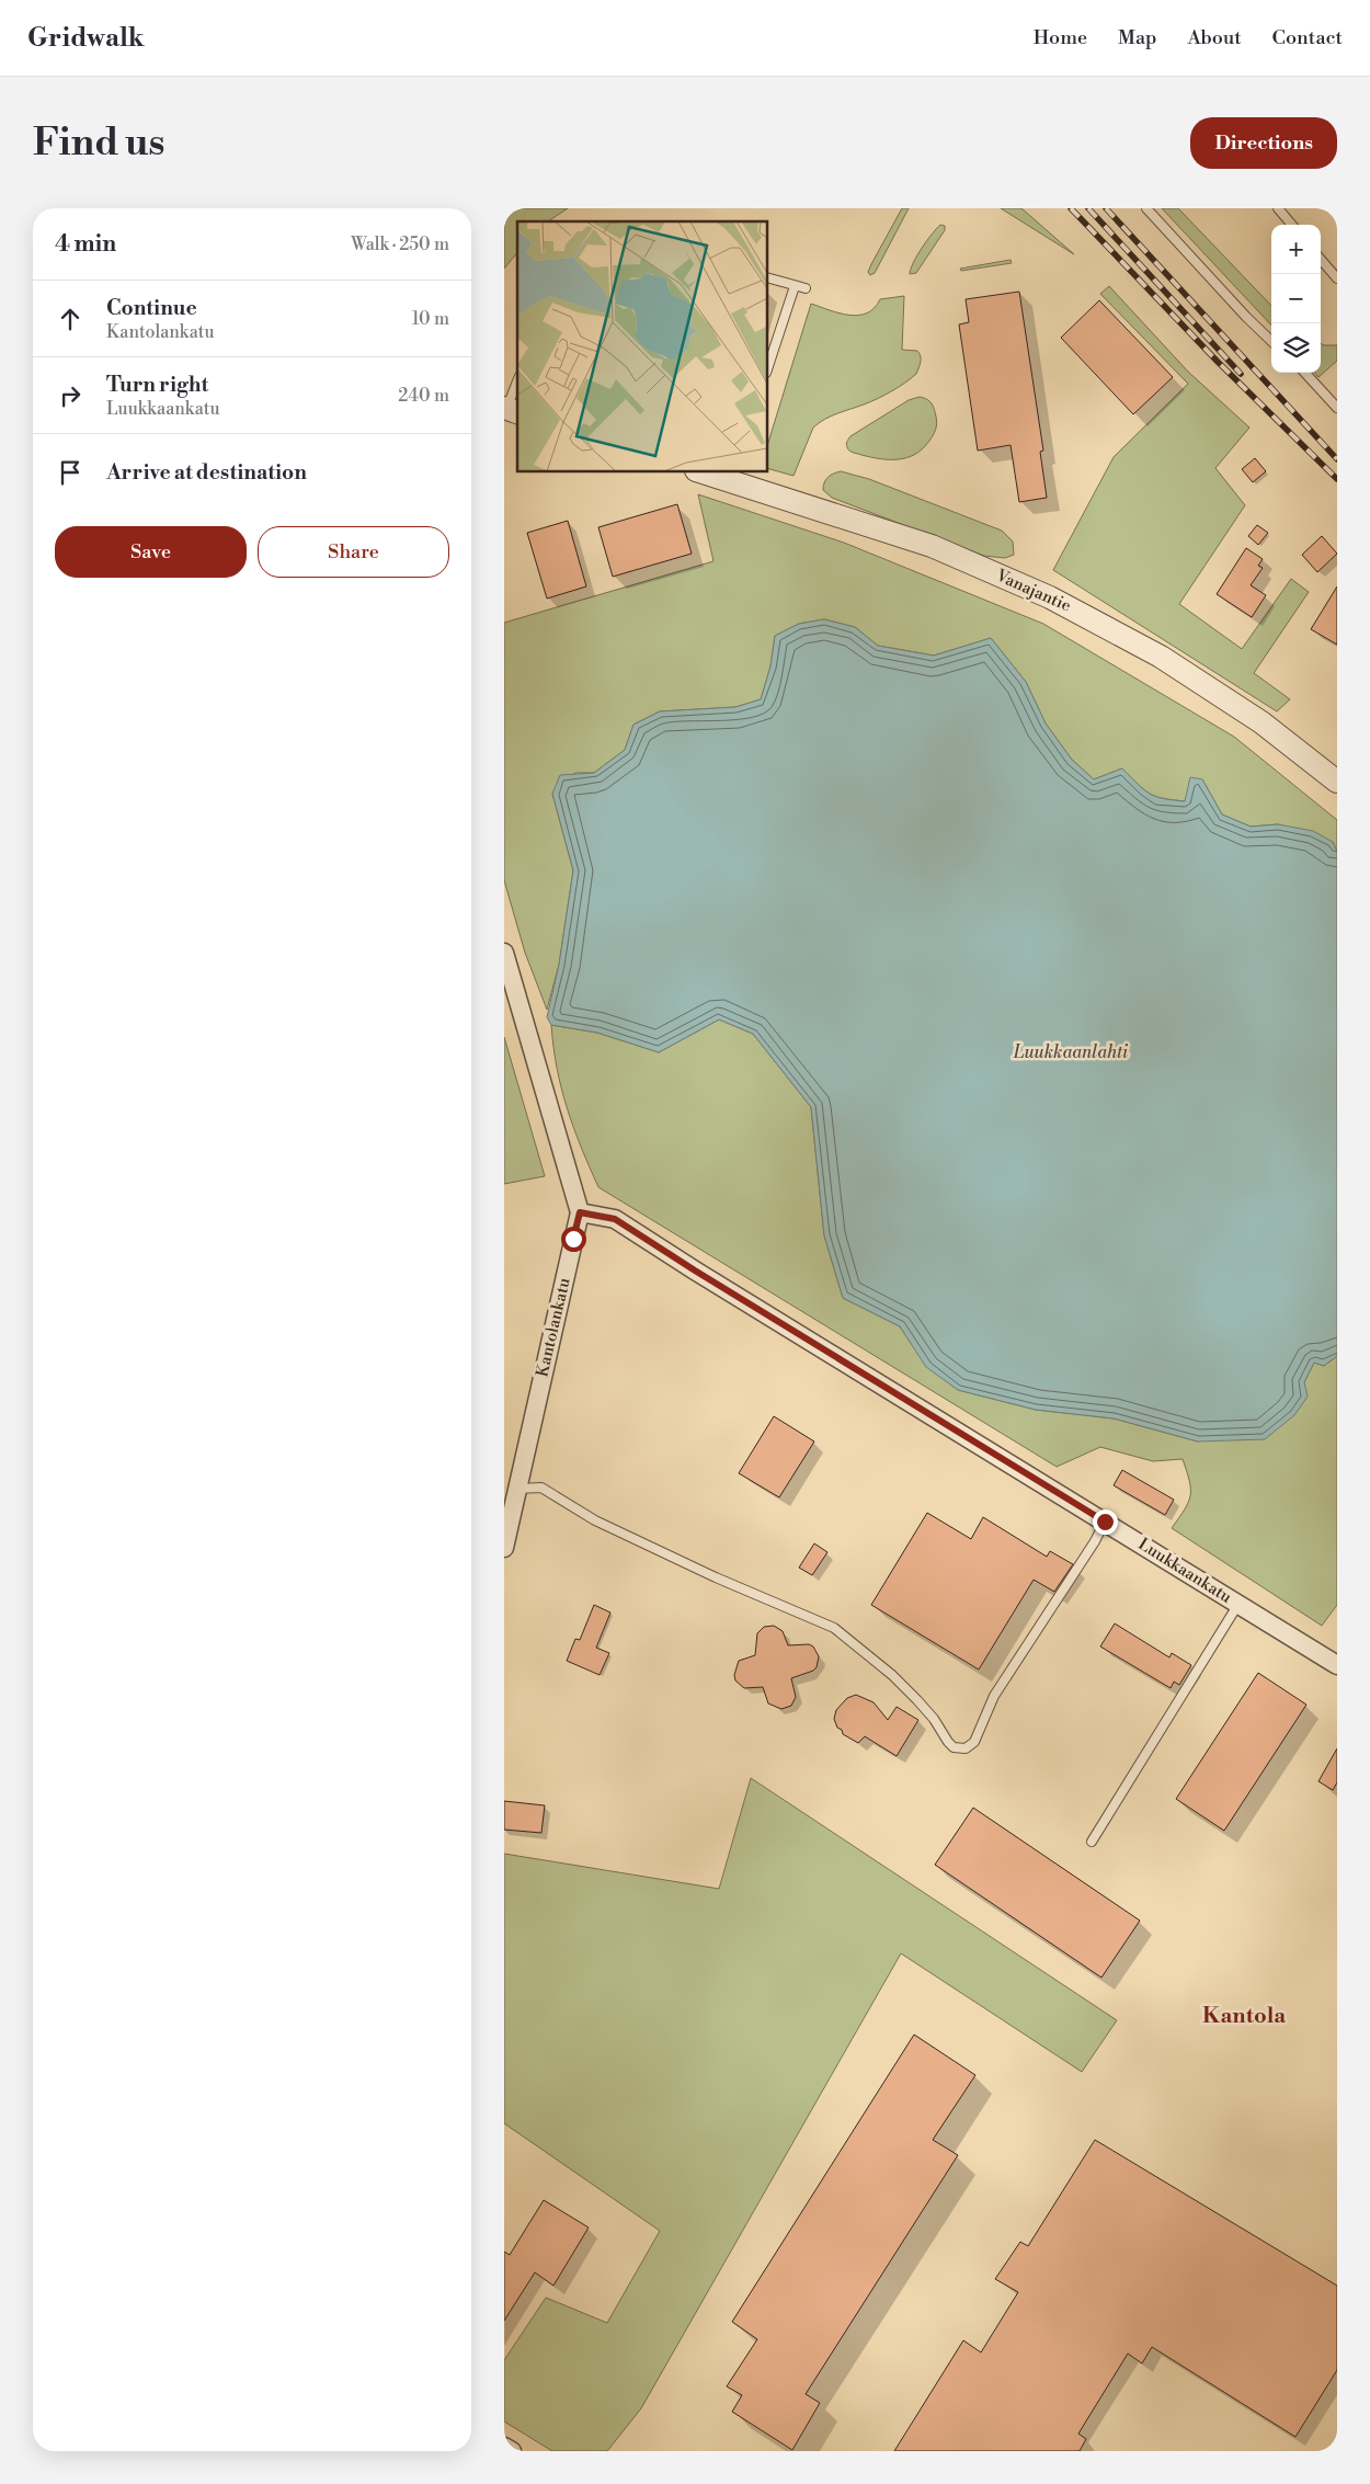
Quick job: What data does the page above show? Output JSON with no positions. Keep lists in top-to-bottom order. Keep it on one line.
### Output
{"streets":{"street":["Vanajantie","Kantolankatu","Luukkaankatu"]},"crossings":[["Kantolankatu","Luukkaankatu"]],"districts":["Kantola"],"water":["Luukkaanlahti"],"page":{"header":"Gridwalk","nav":["Home","Map","About","Contact"],"buttons":["Directions",["Save","Share"]],"title":"Find us","heading":["4 min","Walk · 250 m"],"map_buttons":["+","−"],"list":[["Continue","Kantolankatu","10 m"],["Turn right","Luukkaankatu","240 m"],"Arrive at destination"]}}
